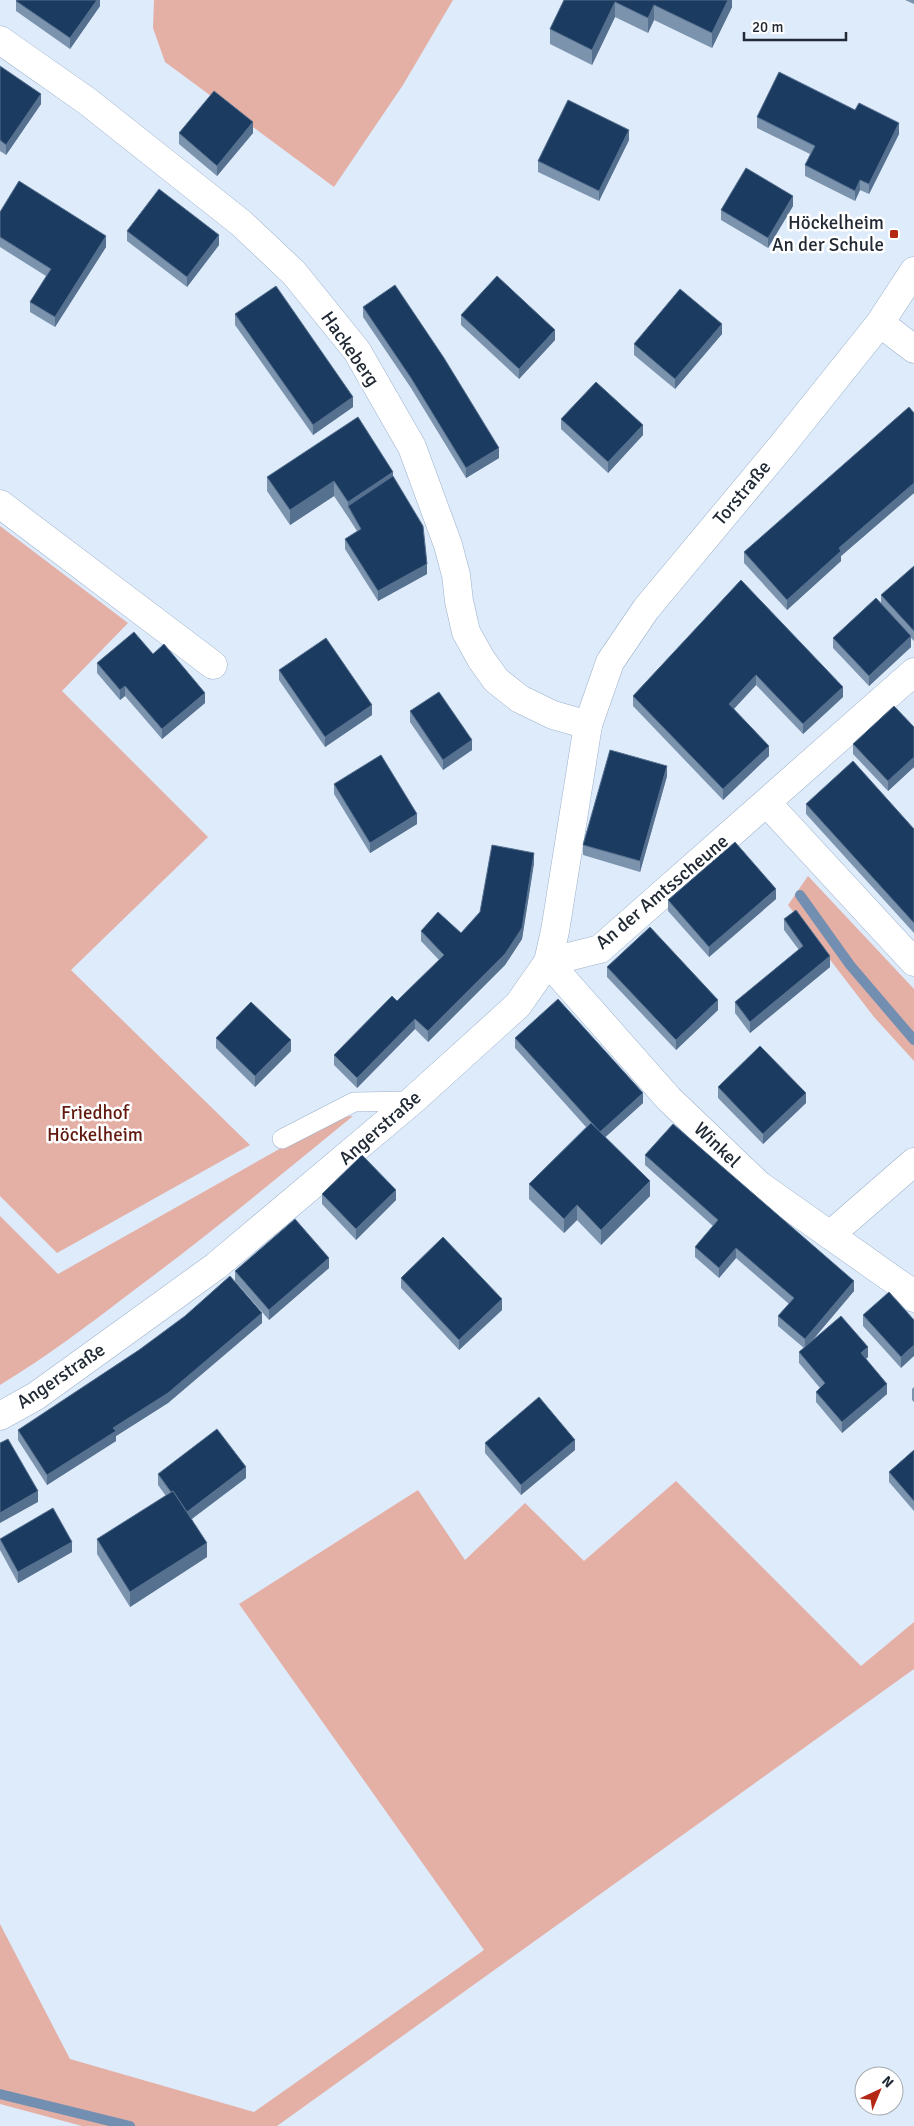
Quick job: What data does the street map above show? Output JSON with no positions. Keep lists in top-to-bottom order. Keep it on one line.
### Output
{"streets":{"street":["Hackeberg","Torstraße","An der Amtsscheune","Angerstraße","Winkel"]},"crossings":[["Hackeberg","Torstraße"],["Hackeberg","Angerstraße"],["Torstraße","Angerstraße"],["An der Amtsscheune","Angerstraße"],["An der Amtsscheune","Winkel"],["Angerstraße","Winkel"]],"parks":["Friedhof Höckelheim"],"places":{"transit":["Höckelheim An der Schule"]},"scale_bar":"20 m","north":"top right"}
